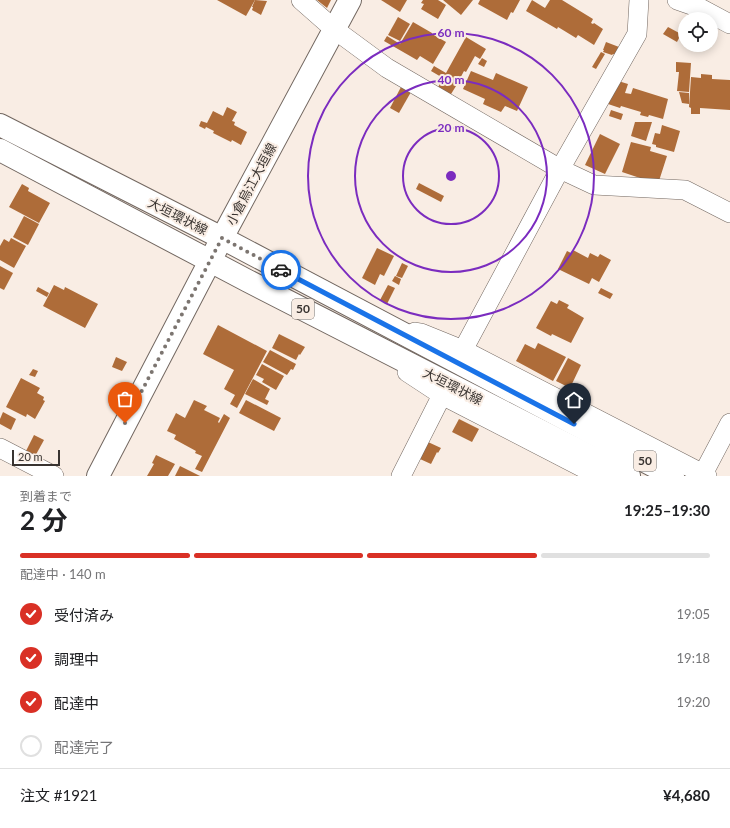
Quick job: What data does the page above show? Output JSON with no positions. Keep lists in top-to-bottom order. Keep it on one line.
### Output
{"streets":{"main road":["小倉烏江大垣線","大垣環状線","50"]},"crossings":[["小倉烏江大垣線","大垣環状線"]],"scale_bar":"20 m","page":{"scale":"20 m","heading":["2 分","到着まで","19:25–19:30"],"panel":["注文 #1921","¥4,680"],"bar":"配達中 · 140 m","list":[["受付済み","19:05"],["調理中","19:18"],["配達中","19:20"],"配達完了"]},"rings":["60 m","40 m","20 m"]}
